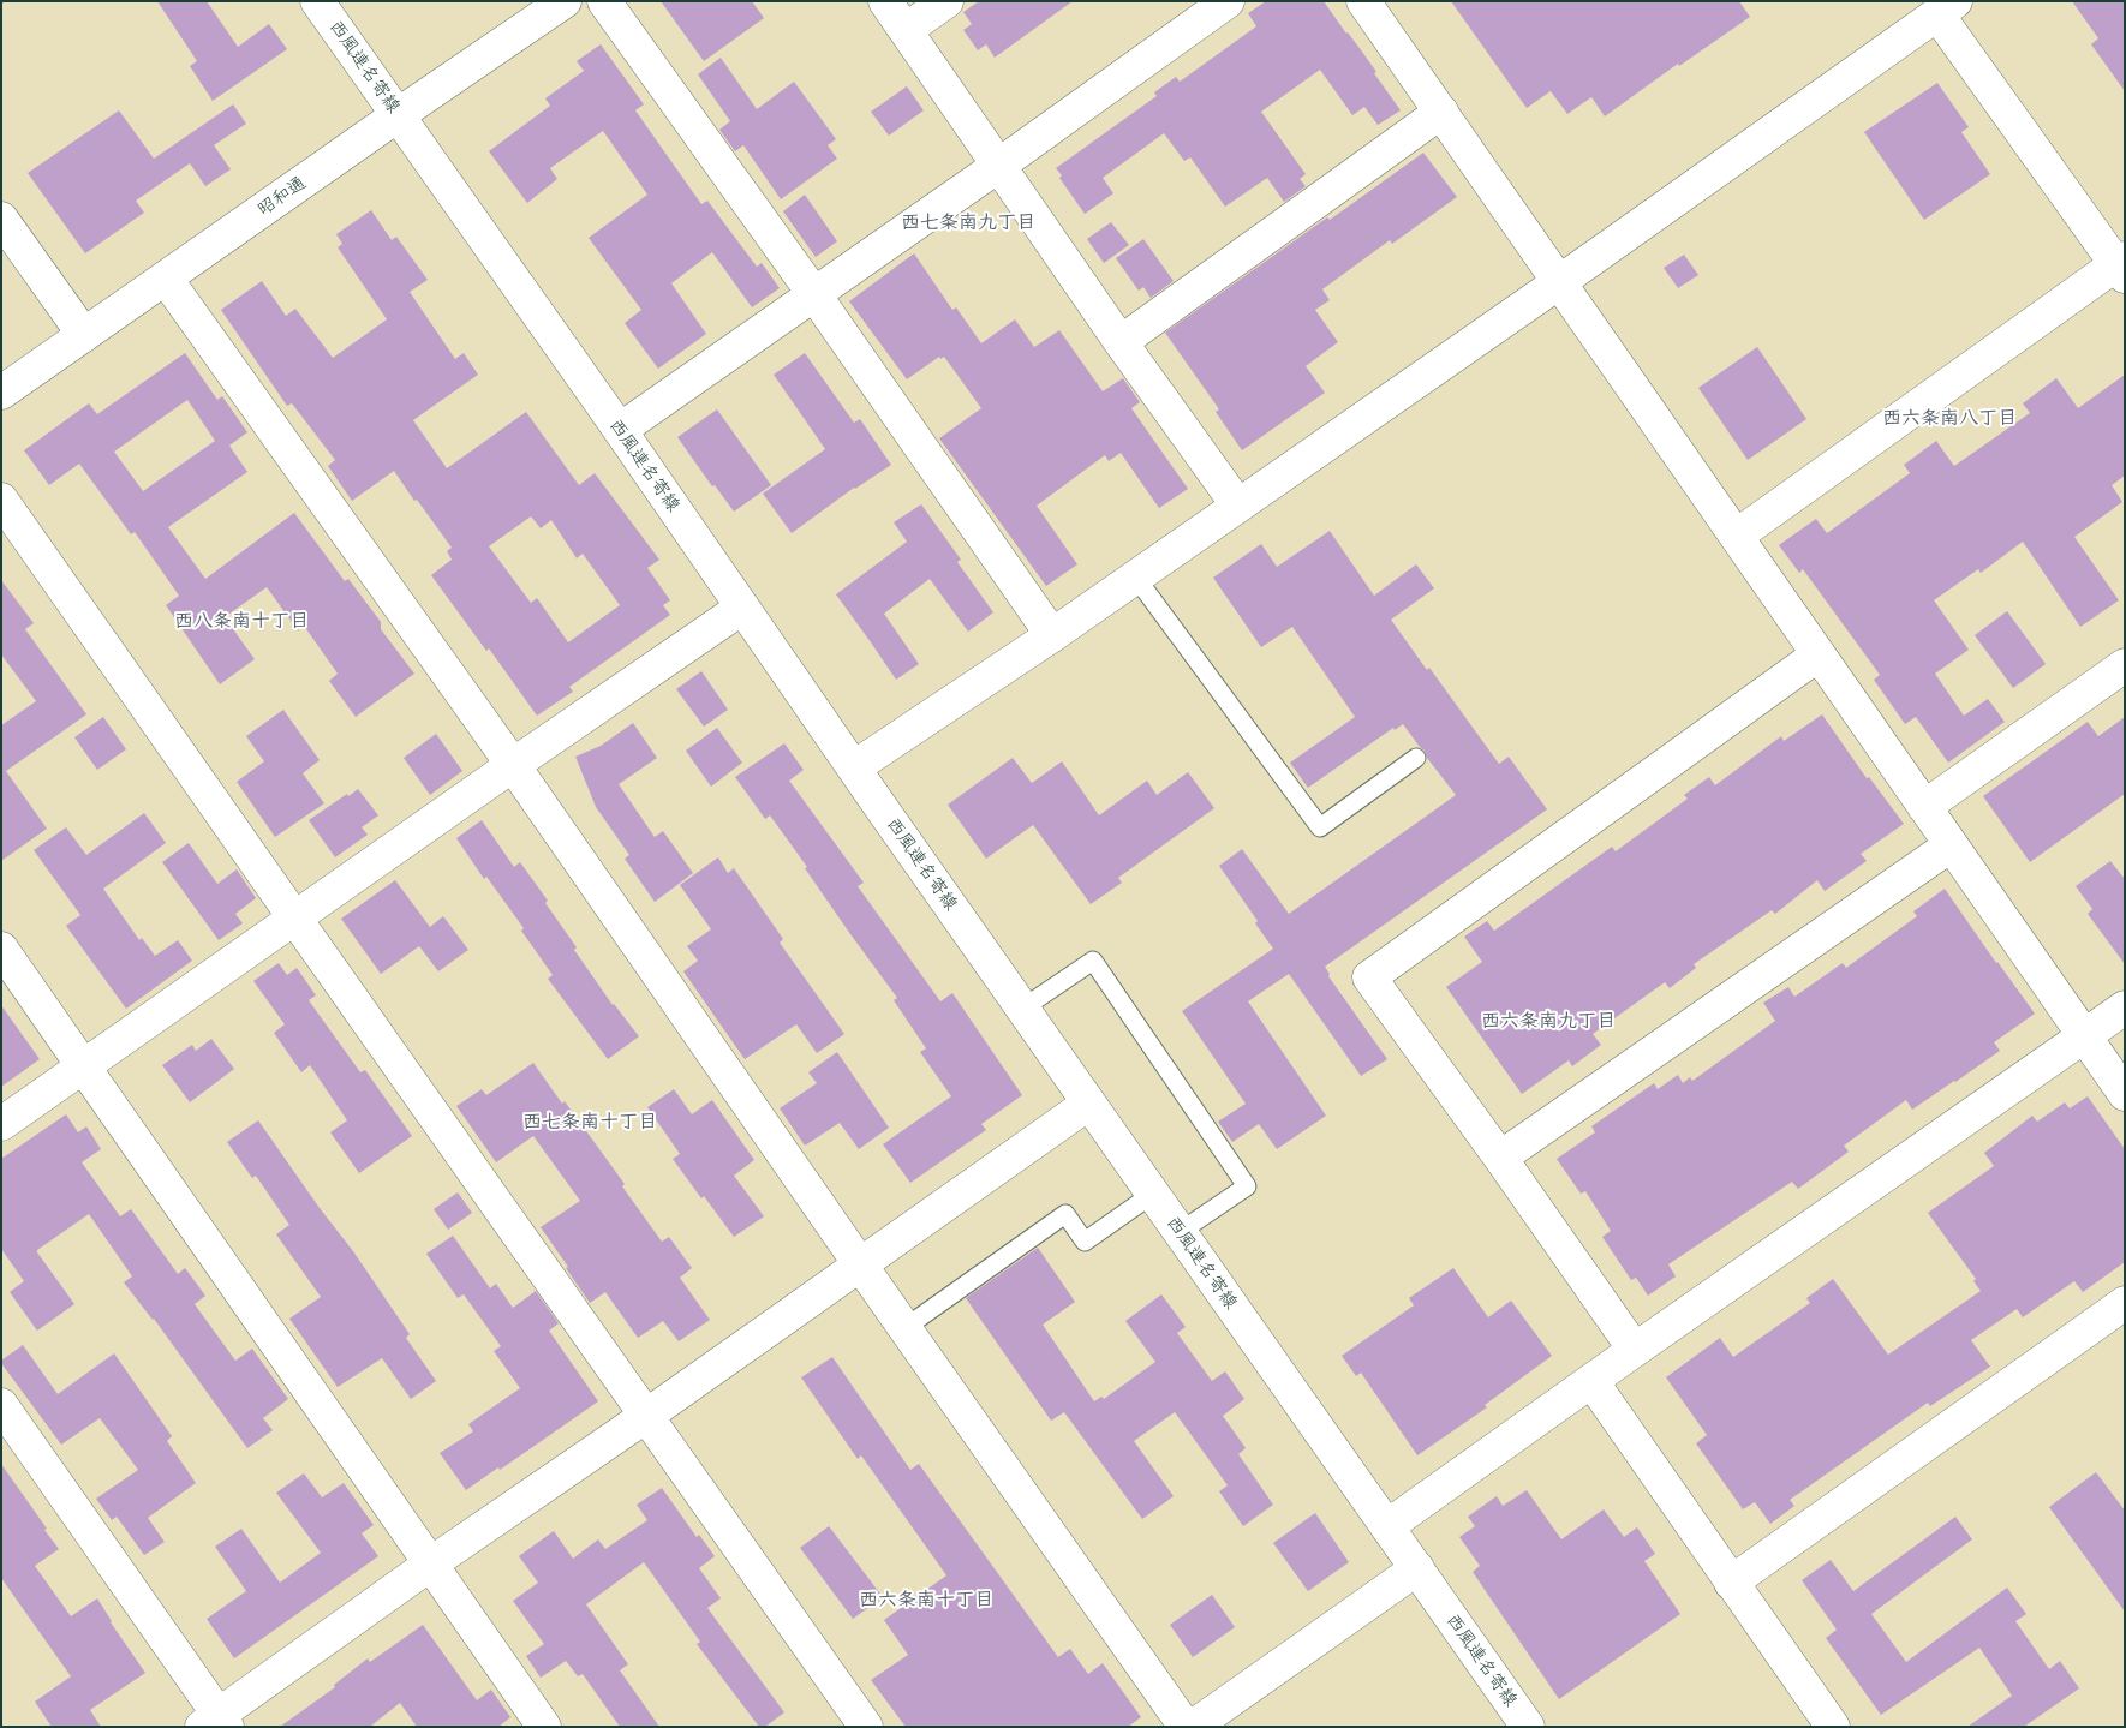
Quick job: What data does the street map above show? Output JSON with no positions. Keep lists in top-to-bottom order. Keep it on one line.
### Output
{"streets":{"street":["西風連名寄線","昭和通"]},"crossings":[["西風連名寄線","昭和通"]],"districts":["西七条南九丁目","西六条南八丁目","西八条南十丁目","西六条南九丁目","西七条南十丁目","西六条南十丁目"]}
